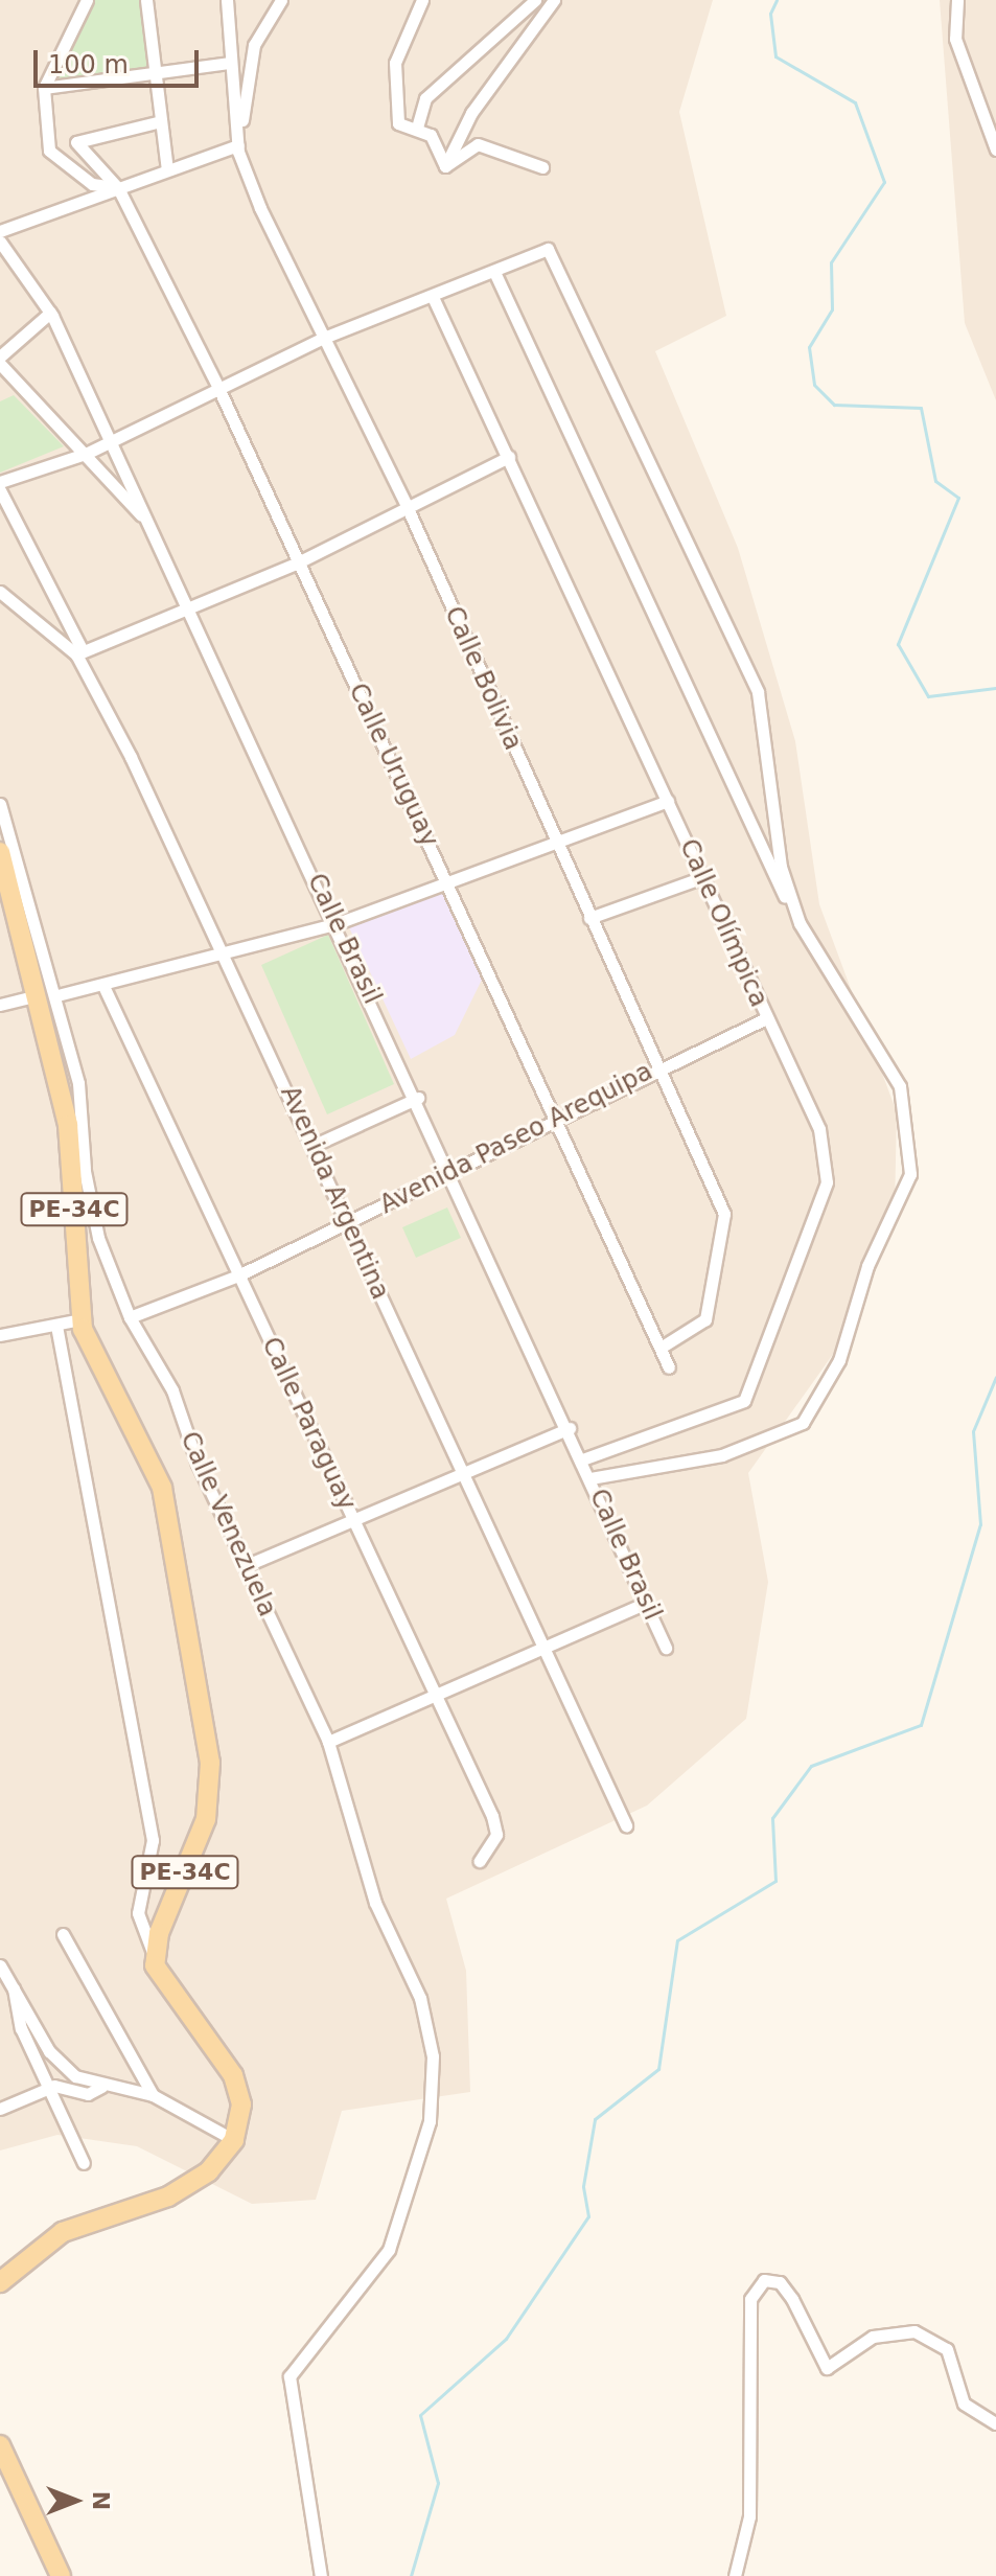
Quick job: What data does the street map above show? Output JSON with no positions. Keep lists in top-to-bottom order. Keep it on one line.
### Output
{"streets":{"main road":["PE-34C"],"street":["Calle Bolivia","Calle Uruguay","Calle Olímpica","Calle Brasil","Avenida Paseo Arequipa","Avenida Argentina","Calle Paraguay","Calle Venezuela"]},"crossings":[["Calle Bolivia","Calle Uruguay"],["Calle Bolivia","Avenida Paseo Arequipa"],["Calle Uruguay","Avenida Paseo Arequipa"],["Calle Olímpica","Calle Brasil"],["Calle Olímpica","Avenida Paseo Arequipa"],["Calle Brasil","Avenida Paseo Arequipa"],["Avenida Paseo Arequipa","Avenida Argentina"],["Avenida Paseo Arequipa","Calle Paraguay"],["Avenida Paseo Arequipa","Calle Venezuela"],["PE-34C","Calle Venezuela"]],"scale_bar":"100 m","north":"right"}
